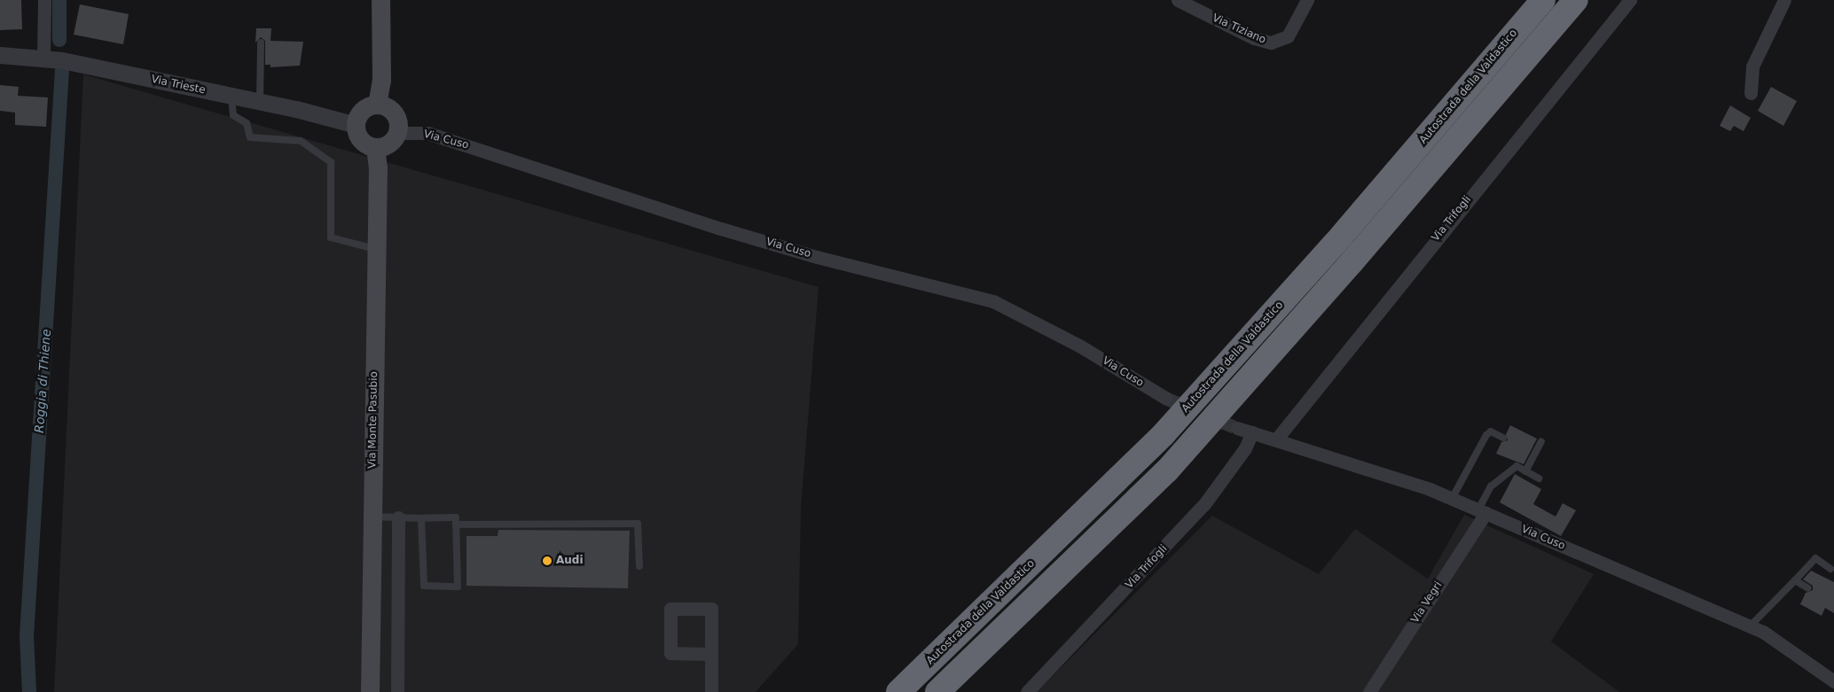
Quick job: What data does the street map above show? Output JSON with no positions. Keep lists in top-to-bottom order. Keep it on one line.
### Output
{"streets":{"highway":["Autostrada della Valdastico"],"main road":["Via Monte Pasubio"],"street":["Via Tiziano","Via Trieste","Via Cuso","Via Trifogli","Via Vegri"]},"crossings":[["Via Trieste","Via Cuso"],["Via Trieste","Via Monte Pasubio"],["Via Cuso","Via Trifogli"],["Via Cuso","Via Monte Pasubio"],["Via Cuso","Via Vegri"]],"water":["Roggia di Thiene"],"places":["Audi"]}
